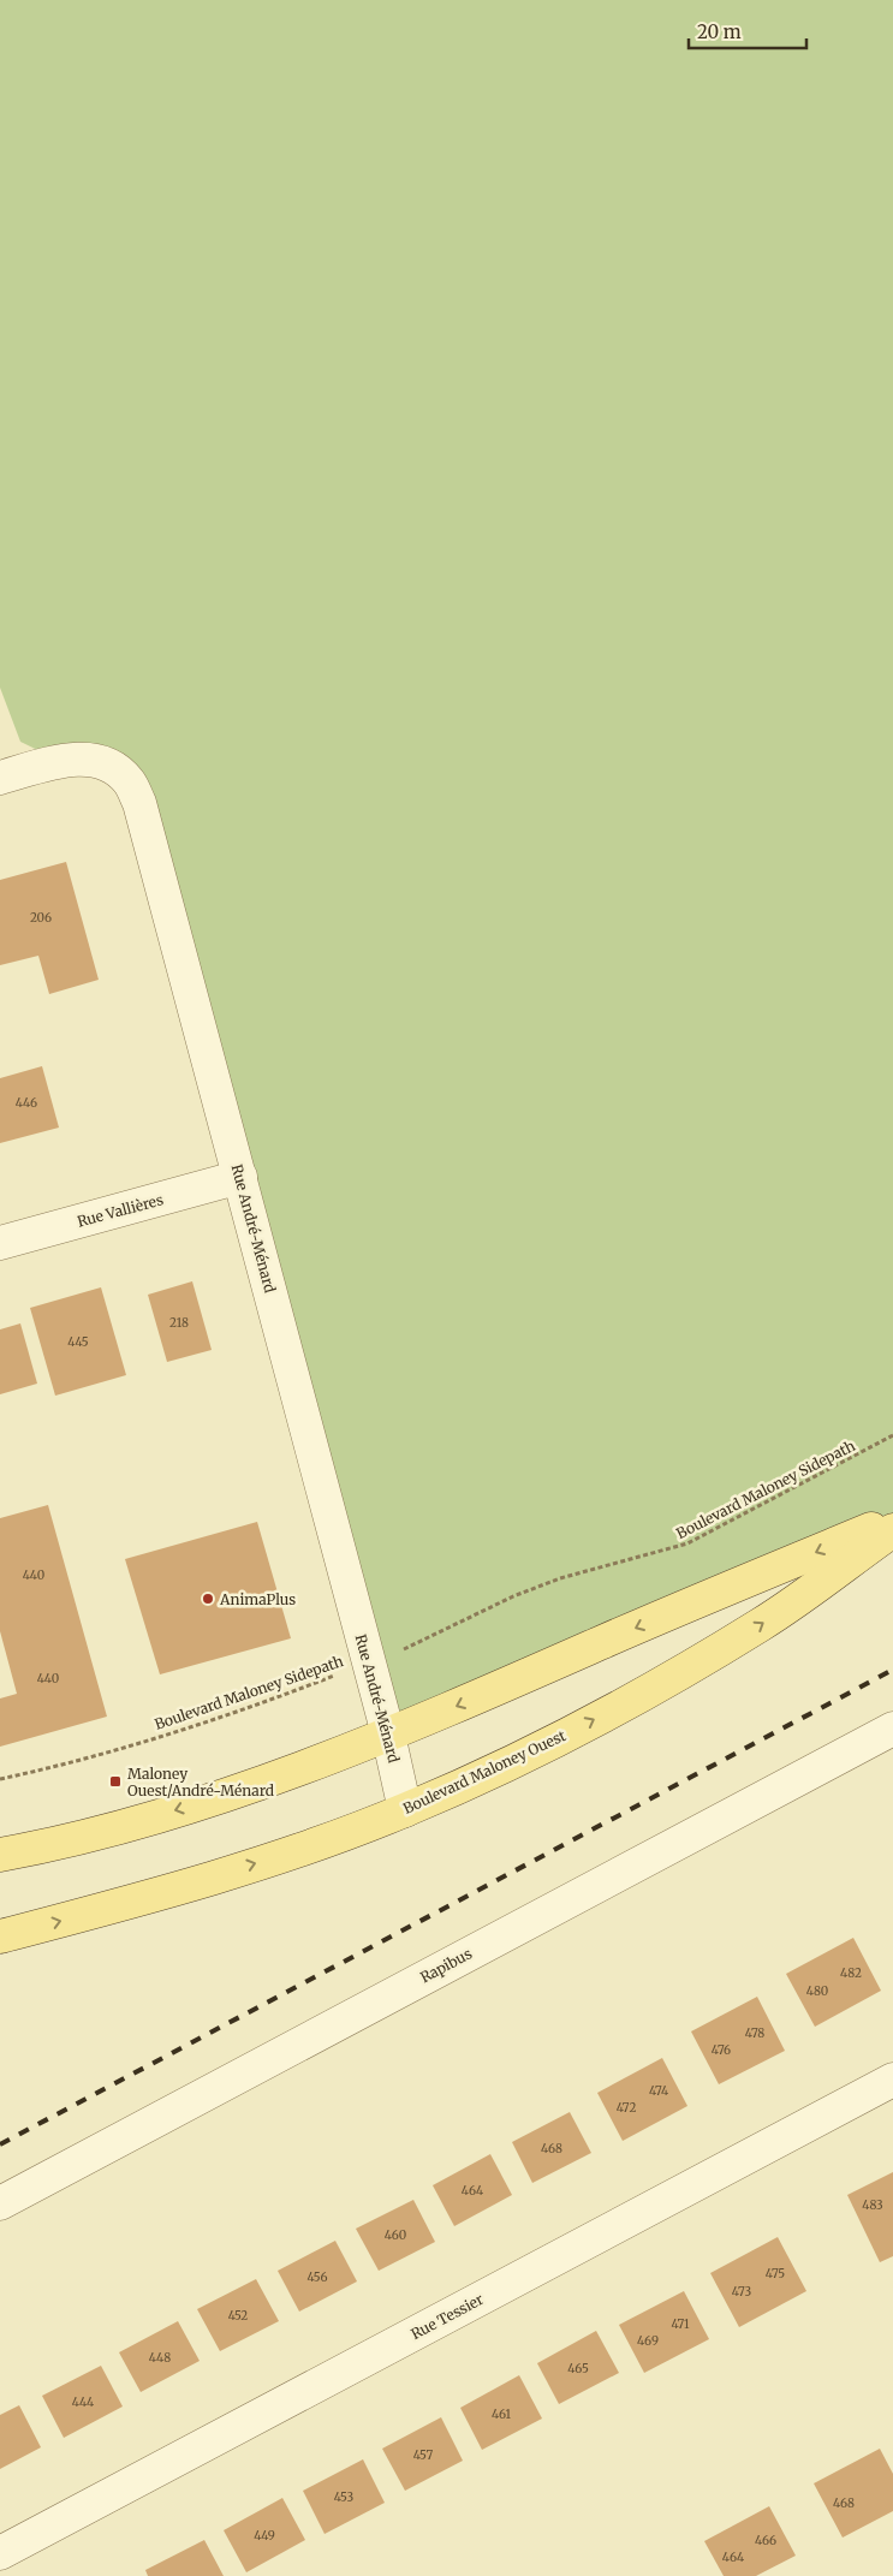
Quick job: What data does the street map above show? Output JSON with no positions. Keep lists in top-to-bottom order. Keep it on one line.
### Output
{"streets":{"main road":["Boulevard Maloney Ouest"],"street":["Rue Vallières","Rue André-Ménard","Rapibus","Rue Tessier"],"path":["Boulevard Maloney Sidepath"]},"crossings":[["Rue Vallières","Rue André-Ménard"],["Rue André-Ménard","Boulevard Maloney Sidepath"],["Rue André-Ménard","Boulevard Maloney Ouest"]],"places":{"other":["AnimaPlus"],"transit":["Maloney Ouest/André-Ménard"]},"house_numbers":["206","446","218","445","440","440","482","480","478","476","474","472","468","464","483","460","475","456","473","452","471","469","448","465","444","461","457","453","468","449","466","464"],"scale_bar":"20 m"}
